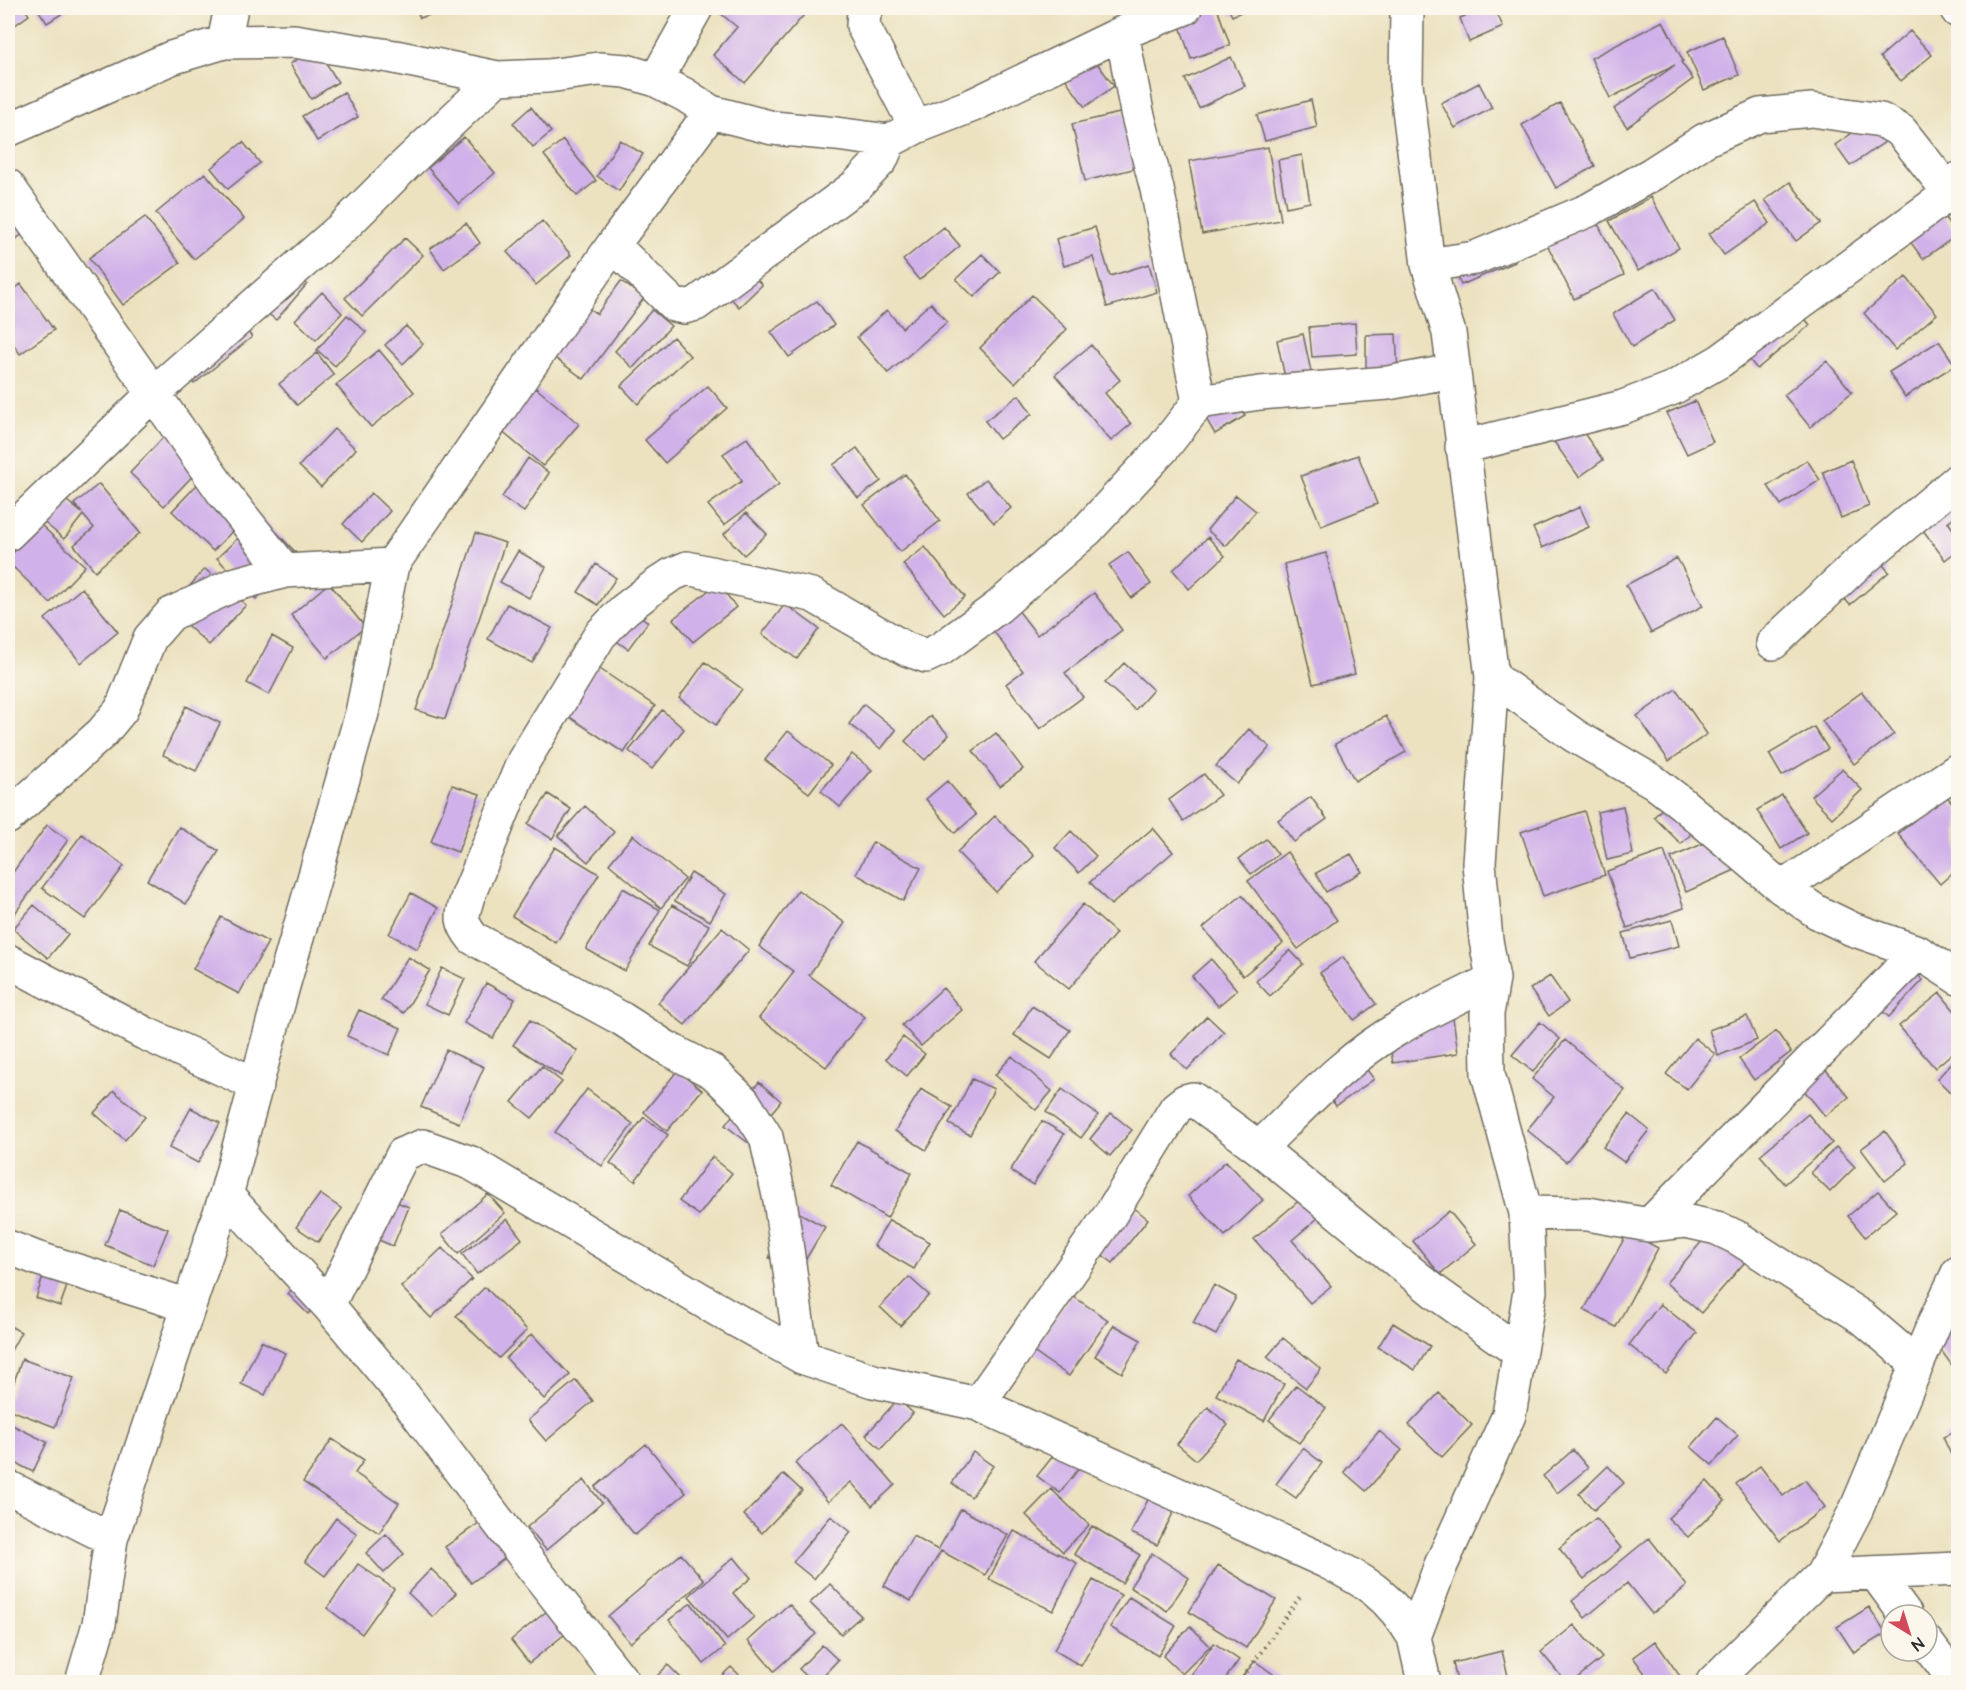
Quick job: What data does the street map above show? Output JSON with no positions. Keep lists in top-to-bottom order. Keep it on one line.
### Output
{"north":"bottom right"}
